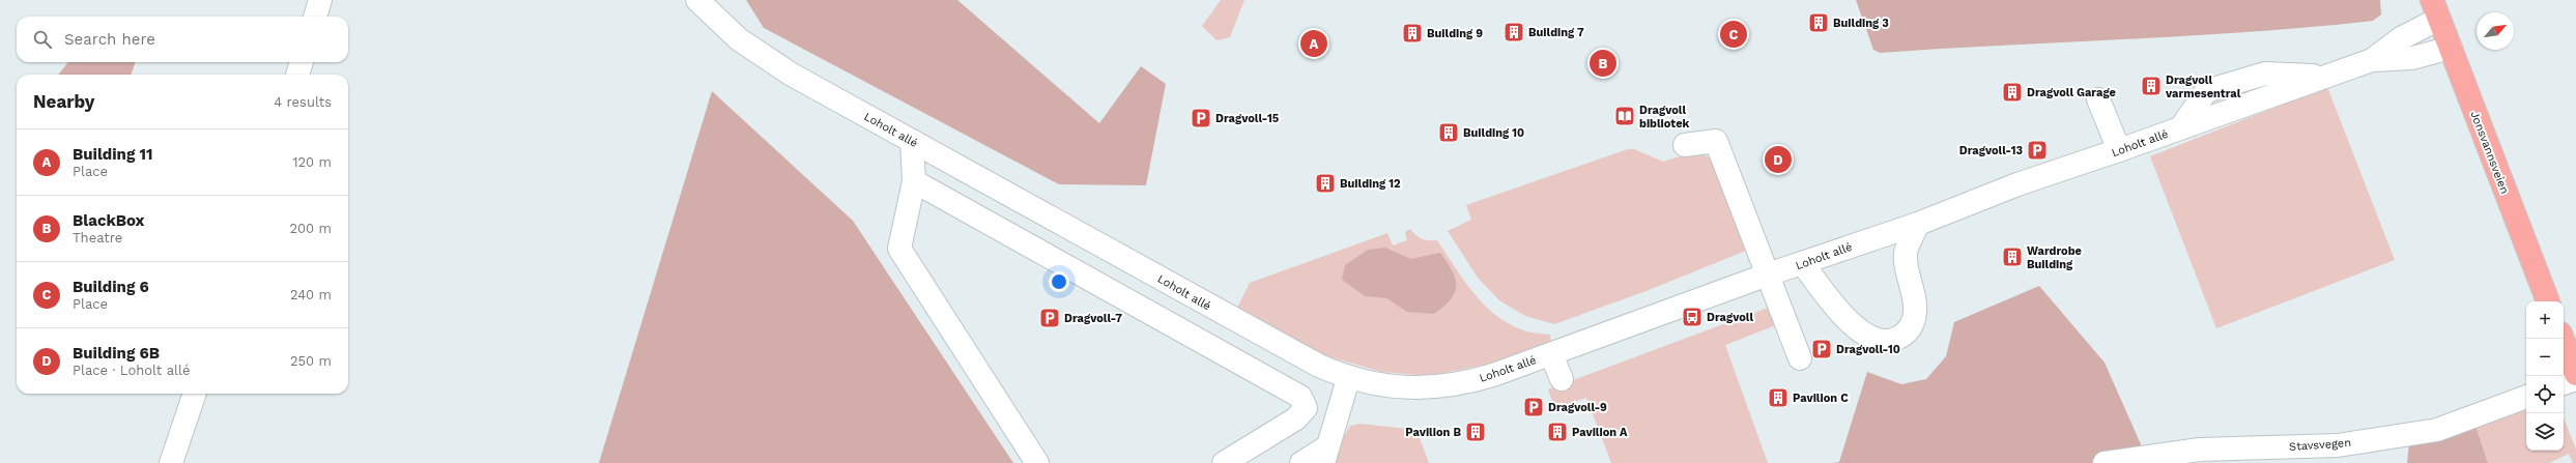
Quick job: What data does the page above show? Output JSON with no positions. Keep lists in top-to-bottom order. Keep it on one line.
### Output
{"streets":{"main road":["Jonsvannsveien"],"street":["Loholt allé","Stavsvegen"]},"crossings":[["Loholt allé","Jonsvannsveien"]],"places":{"building":["Building 3","Building 7","Building 9","Dragvoll varmesentral","Dragvoll Garage","Building 10","Building 12","Wardrobe Building","Pavilion C","Pavilion B","Pavilion A"],"library":["Dragvoll bibliotek"],"parking":["Dragvoll-15","Dragvoll-13","Dragvoll-7","Dragvoll-10","Dragvoll-9"],"bus stop":["Dragvoll"]},"north":"top right","page":{"search":"Search here","pins":["C","A","B","D"],"heading":["Nearby","4 results"],"list":[{"mark":"A","name":"Building 11","note":"Place","value":"120 m"},{"mark":"B","name":"BlackBox","note":"Theatre","value":"200 m"},{"mark":"C","name":"Building 6","note":"Place","value":"240 m"},{"mark":"D","name":"Building 6B","note":"Place · Loholt allé","value":"250 m"}],"map_buttons":["+","−"]}}
